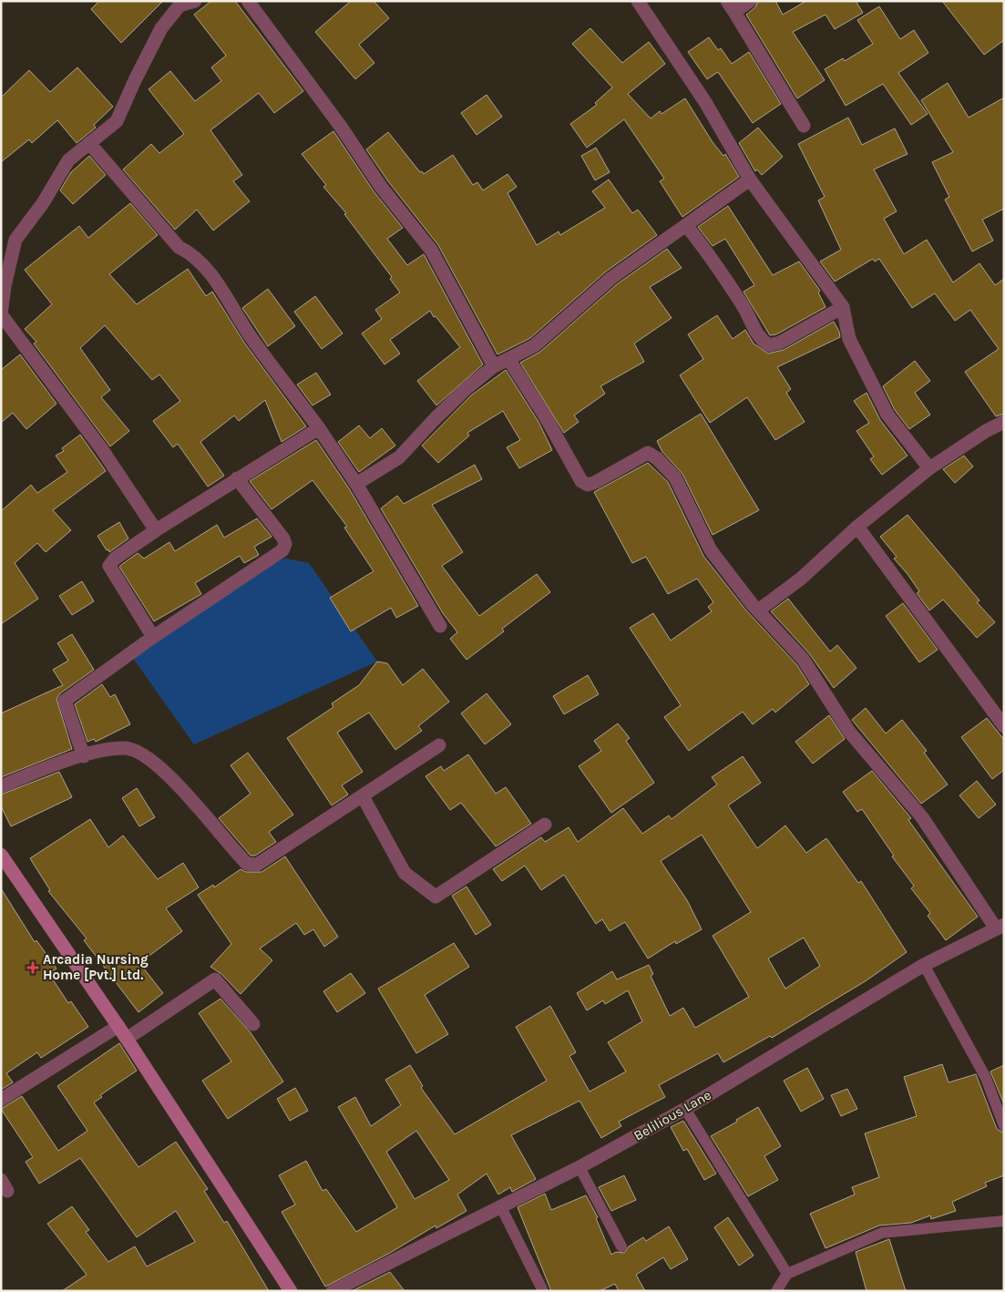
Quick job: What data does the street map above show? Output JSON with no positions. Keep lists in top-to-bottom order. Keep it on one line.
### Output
{"streets":{"street":["Belilious Lane"]},"places":{"health":["Arcadia Nursing Home [Pvt.] Ltd."]}}
